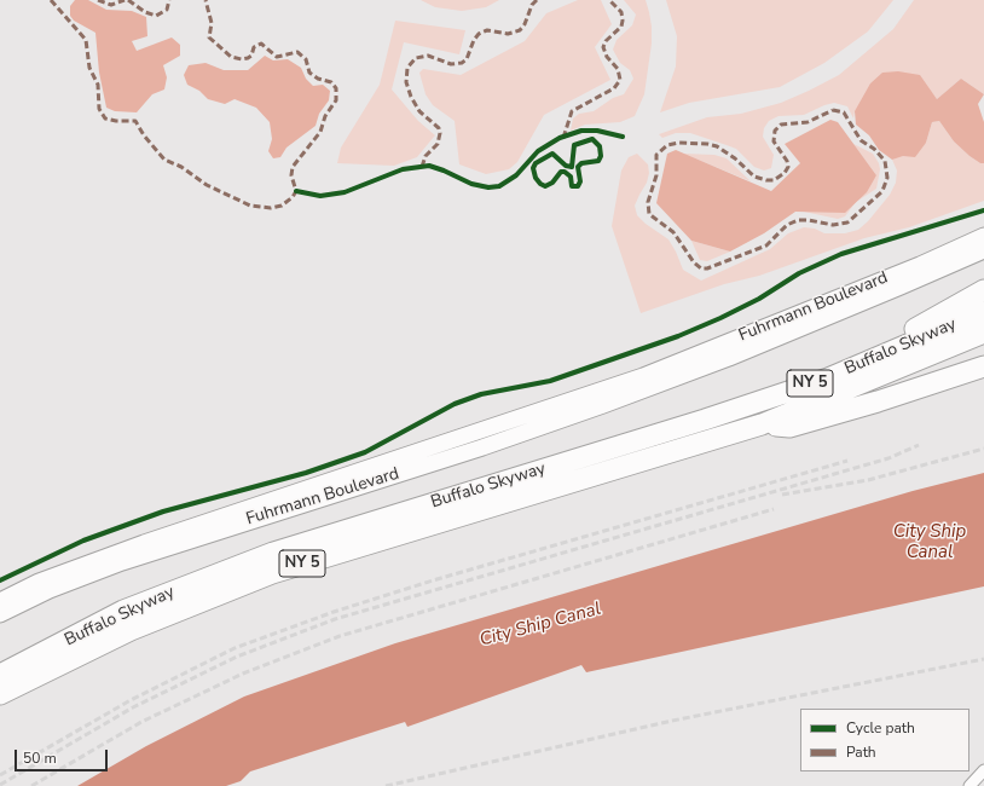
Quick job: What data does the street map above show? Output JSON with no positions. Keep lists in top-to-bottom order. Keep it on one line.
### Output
{"streets":{"highway":["Buffalo Skyway","NY 5"],"street":["Fuhrmann Boulevard"]},"water":["City Ship Canal"],"legend":["Cycle path","Path"],"scale_bar":"50 m"}
